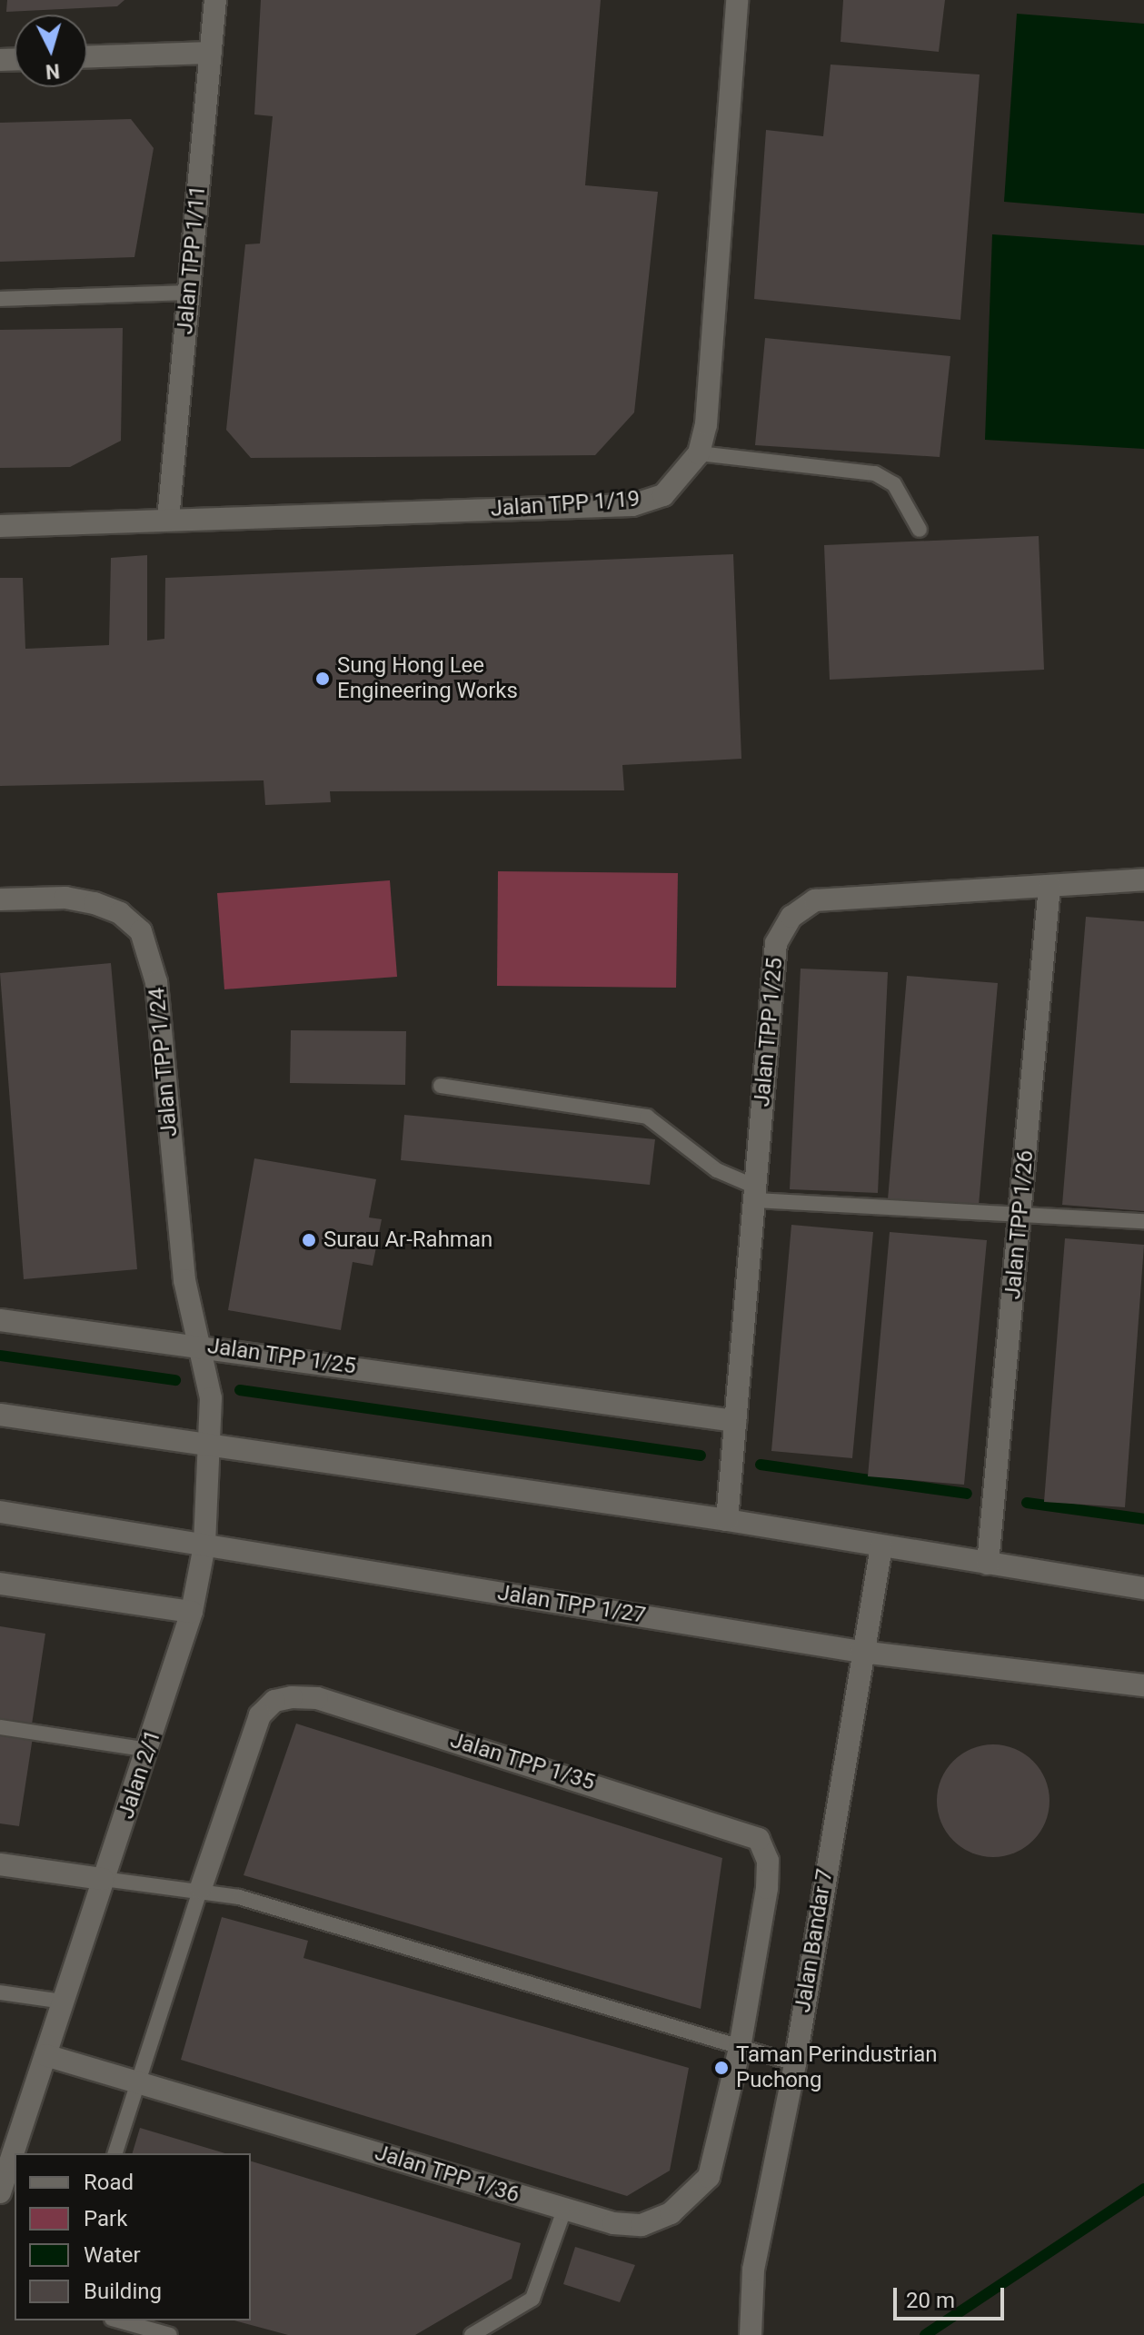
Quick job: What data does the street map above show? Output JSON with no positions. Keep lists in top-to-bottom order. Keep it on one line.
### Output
{"streets":{"street":["Jalan TPP 1/11","Jalan TPP 1/19","Jalan TPP 1/25","Jalan TPP 1/24","Jalan TPP 1/26","Jalan TPP 1/27","Jalan TPP 1/35","Jalan 2/1","Jalan Bandar 7","Jalan TPP 1/36"]},"crossings":[["Jalan TPP 1/11","Jalan TPP 1/19"],["Jalan TPP 1/25","Jalan TPP 1/24"],["Jalan TPP 1/25","Jalan TPP 1/26"],["Jalan TPP 1/25","Jalan 2/1"],["Jalan TPP 1/24","Jalan 2/1"],["Jalan TPP 1/27","Jalan 2/1"],["Jalan TPP 1/27","Jalan Bandar 7"],["Jalan TPP 1/35","Jalan TPP 1/36"],["Jalan 2/1","Jalan TPP 1/36"]],"places":["Sung Hong Lee Engineering Works","Surau Ar-Rahman","Taman Perindustrian Puchong"],"legend":["Road","Park","Water","Building"],"scale_bar":"20 m","north":"bottom"}
